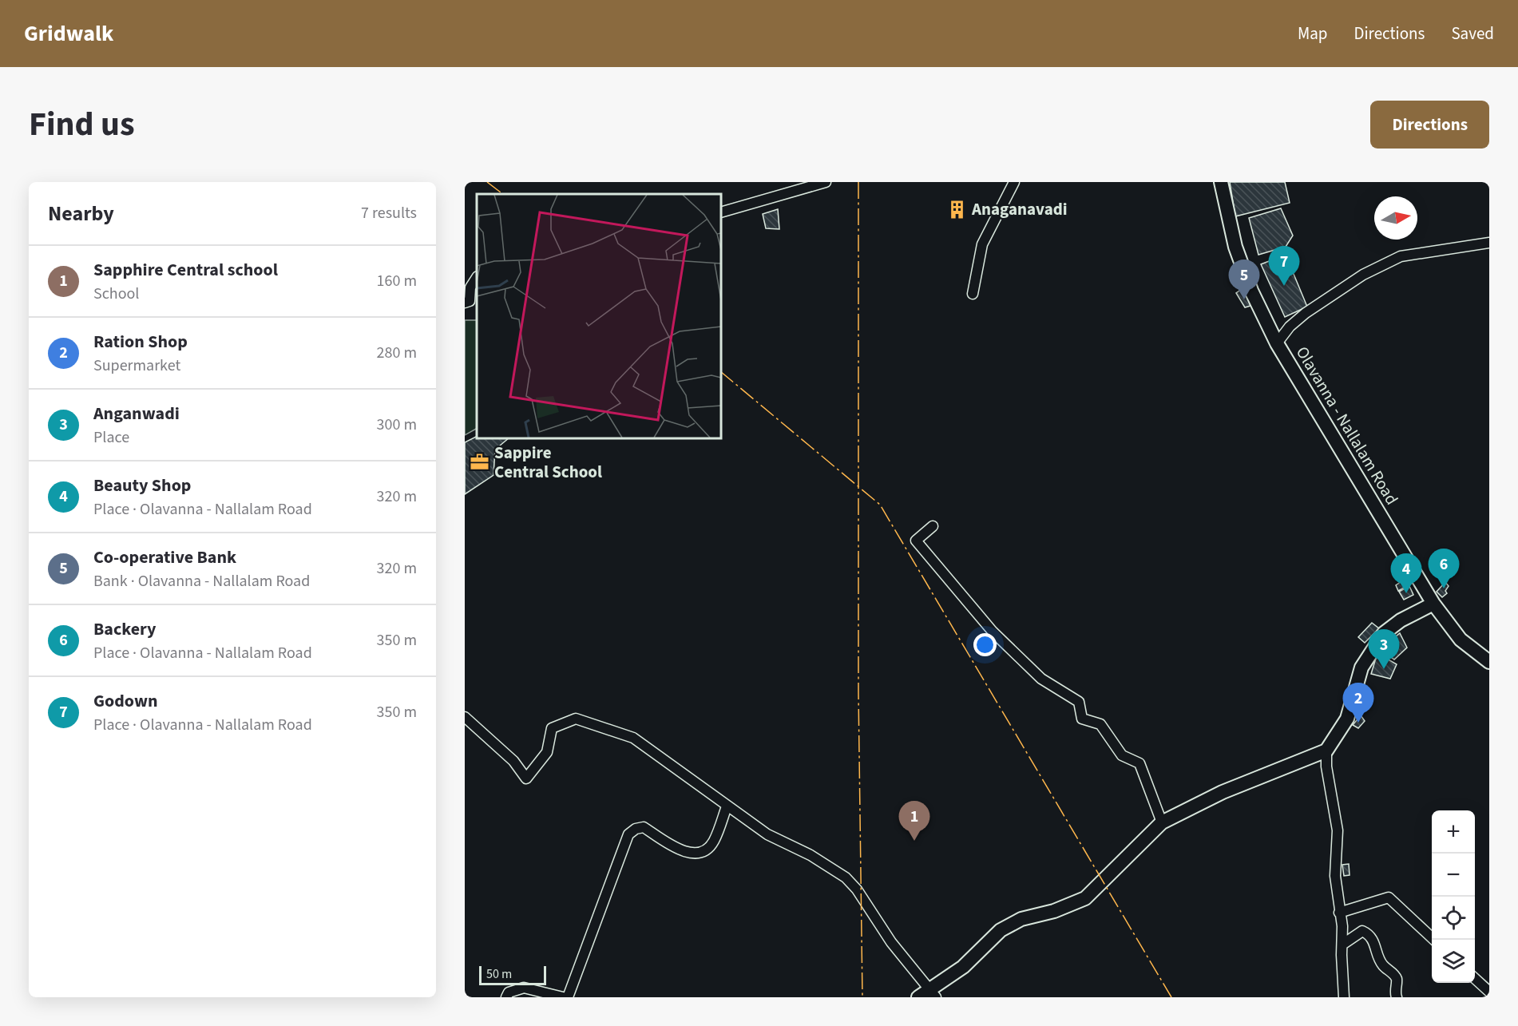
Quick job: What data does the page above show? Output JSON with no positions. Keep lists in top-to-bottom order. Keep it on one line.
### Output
{"streets":{"main road":["Olavanna - Nallalam Road"]},"places":{"building":["Anaganavadi"],"office":["Sappire Central School"]},"scale_bar":"50 m","north":"right","page":{"header":"Gridwalk","nav":["Map","Directions","Saved"],"title":"Find us","buttons":"Directions","heading":["Nearby","7 results"],"list":[{"mark":"1","name":"Sapphire Central school","note":"School","value":"160 m"},{"mark":"2","name":"Ration Shop","note":"Supermarket","value":"280 m"},{"mark":"3","name":"Anganwadi","note":"Place","value":"300 m"},{"mark":"4","name":"Beauty Shop","note":"Place · Olavanna - Nallalam Road","value":"320 m"},{"mark":"5","name":"Co-operative Bank","note":"Bank · Olavanna - Nallalam Road","value":"320 m"},{"mark":"6","name":"Backery","note":"Place · Olavanna - Nallalam Road","value":"350 m"},{"mark":"7","name":"Godown","note":"Place · Olavanna - Nallalam Road","value":"350 m"}],"pins":["7","5","6","4","3","2","1"],"map_buttons":["+","−"],"scale":"50 m"}}
